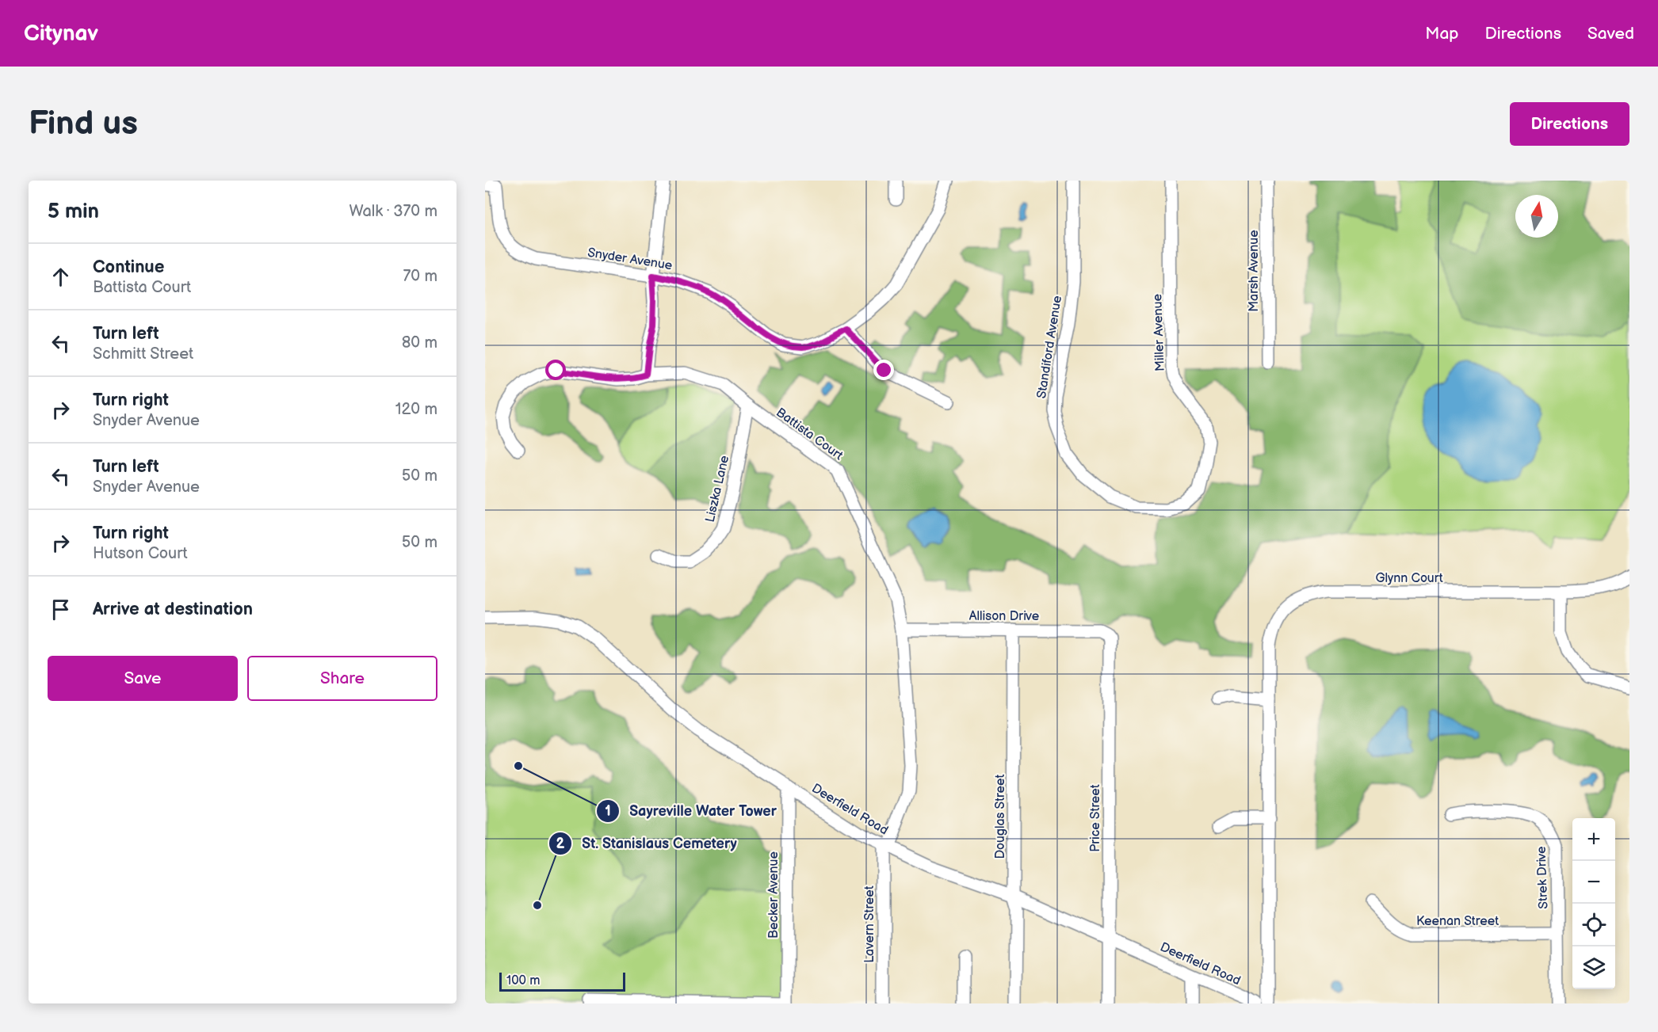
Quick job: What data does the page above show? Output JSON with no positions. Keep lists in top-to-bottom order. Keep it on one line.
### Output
{"streets":{"street":["Snyder Avenue","Marsh Avenue","Miller Avenue","Standiford Avenue","Battista Court","Liszka Lane","Glynn Court","Allison Drive","Deerfield Road","Douglas Street","Price Street","Strek Drive","Becker Avenue","Keenan Street","Lavern Street"]},"crossings":[["Miller Avenue","Standiford Avenue"],["Battista Court","Liszka Lane"],["Battista Court","Allison Drive"],["Battista Court","Deerfield Road"],["Battista Court","Lavern Street"],["Allison Drive","Douglas Street"],["Allison Drive","Price Street"],["Deerfield Road","Douglas Street"],["Deerfield Road","Price Street"],["Deerfield Road","Becker Avenue"],["Deerfield Road","Lavern Street"],["Strek Drive","Keenan Street"]],"places":["Sayreville Water Tower","St. Stanislaus Cemetery"],"scale_bar":"100 m","north":"top","page":{"header":"Citynav","nav":["Map","Directions","Saved"],"buttons":["Directions",["Save","Share"]],"title":"Find us","heading":["5 min","Walk · 370 m"],"list":[["Continue","Battista Court","70 m"],["Turn left","Schmitt Street","80 m"],["Turn right","Snyder Avenue","120 m"],["Turn left","Snyder Avenue","50 m"],["Turn right","Hutson Court","50 m"],"Arrive at destination"],"map_buttons":["+","−"],"scale":"100 m"}}
